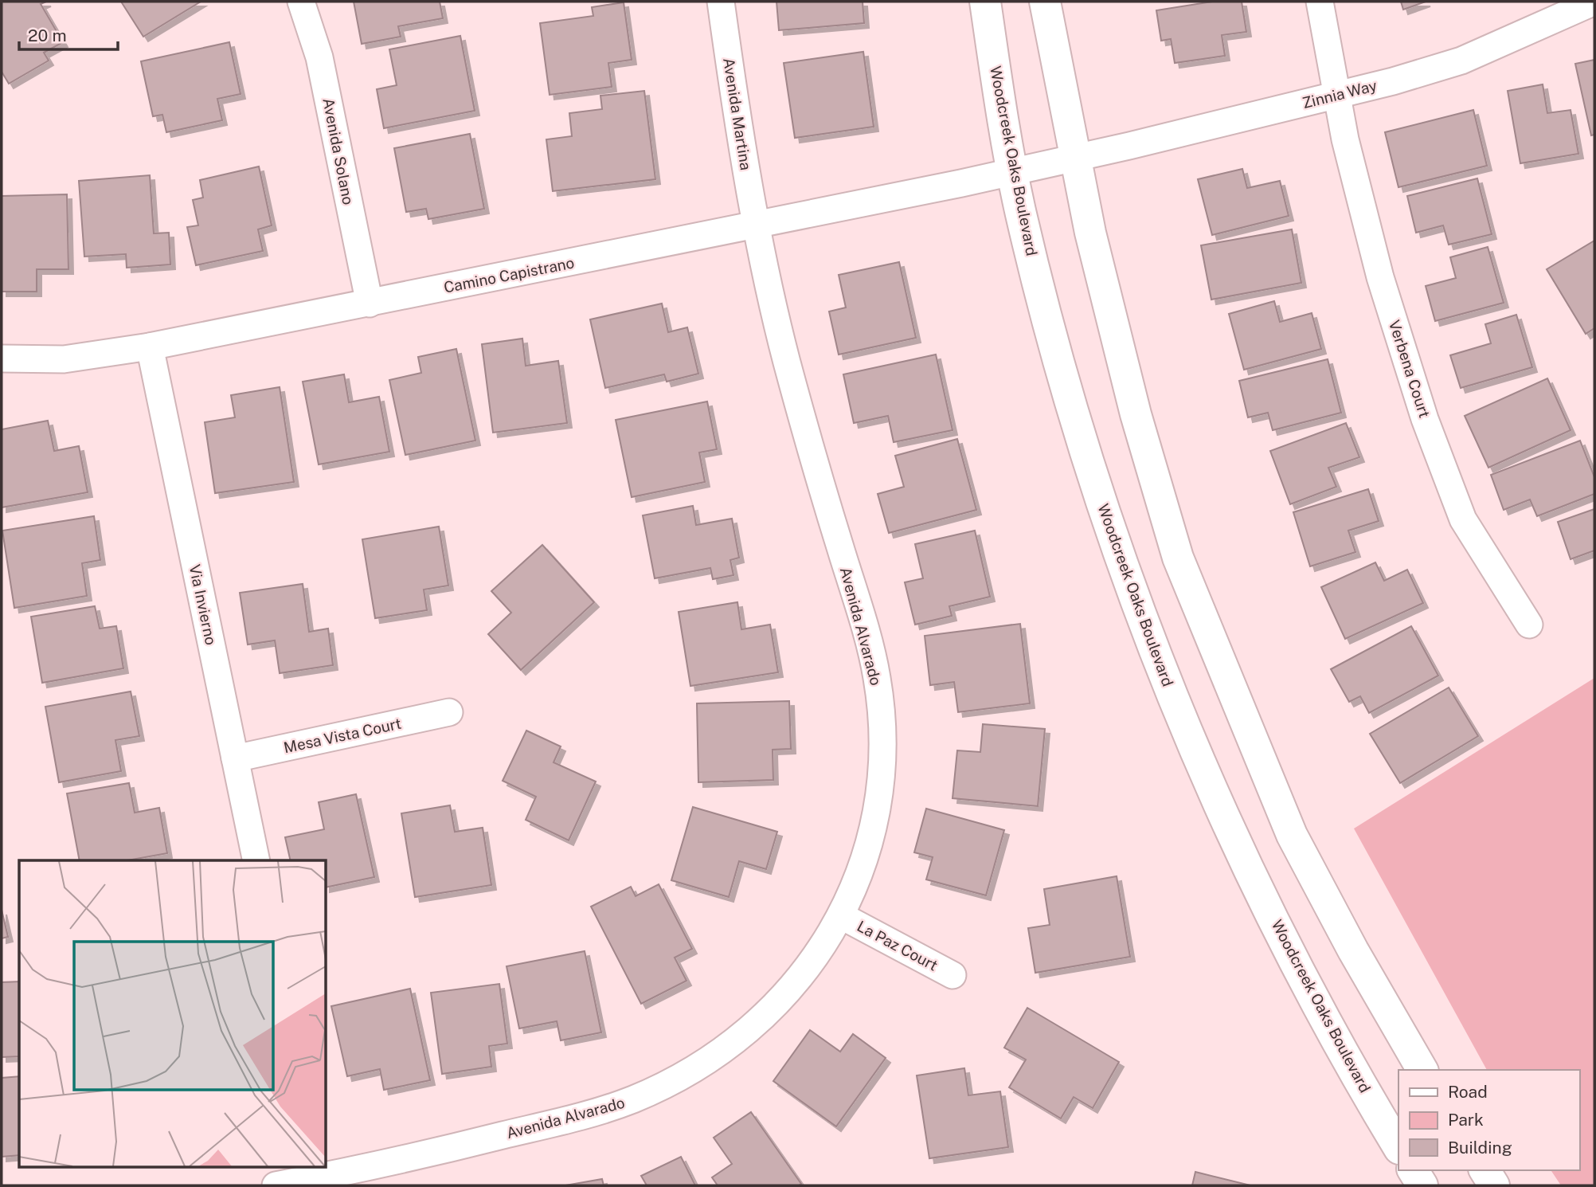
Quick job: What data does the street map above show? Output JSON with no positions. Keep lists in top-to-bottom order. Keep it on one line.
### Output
{"streets":{"main road":["Woodcreek Oaks Boulevard"],"street":["Zinnia Way","Avenida Martina","Avenida Solano","Camino Capistrano","Verbena Court","Via Invierno","Avenida Alvarado","Mesa Vista Court","La Paz Court"]},"crossings":[["Zinnia Way","Woodcreek Oaks Boulevard"],["Zinnia Way","Camino Capistrano"],["Zinnia Way","Verbena Court"],["Avenida Martina","Camino Capistrano"],["Avenida Martina","Avenida Alvarado"],["Avenida Solano","Camino Capistrano"],["Woodcreek Oaks Boulevard","Camino Capistrano"],["Camino Capistrano","Via Invierno"],["Camino Capistrano","Avenida Alvarado"],["Via Invierno","Mesa Vista Court"],["Avenida Alvarado","La Paz Court"]],"legend":["Road","Park","Building"],"scale_bar":"20 m"}
